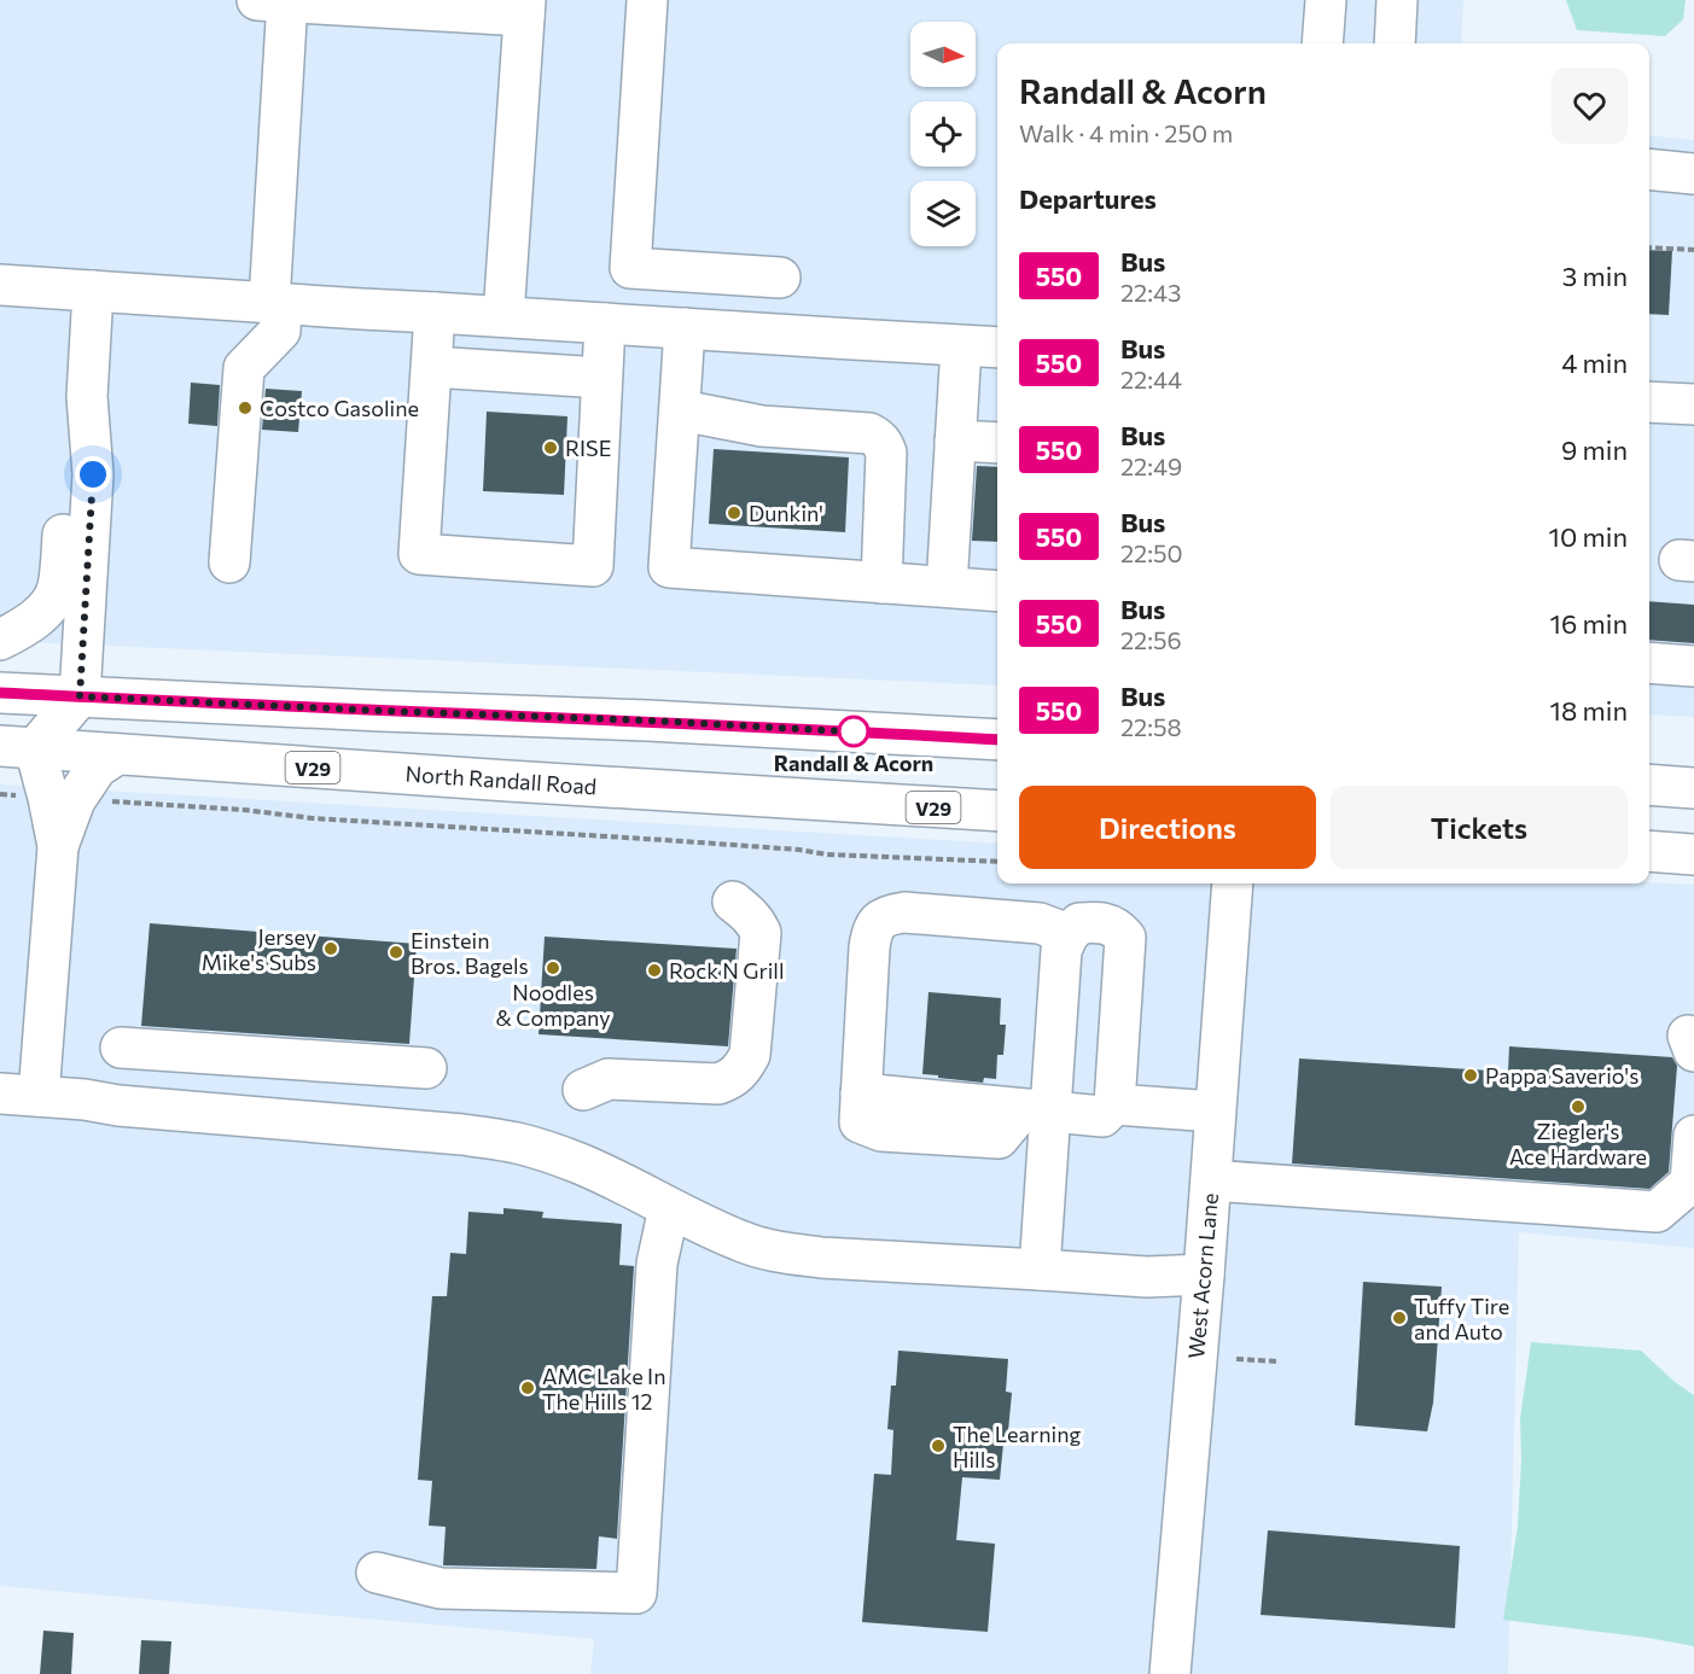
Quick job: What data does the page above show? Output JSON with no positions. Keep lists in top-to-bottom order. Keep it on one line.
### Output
{"streets":{"main road":["V29","North Randall Road","West Acorn Lane"]},"places":["Costco Gasoline","RISE","Dunkin'","Randall & Acorn","Jersey Mike's Subs","Einstein Bros. Bagels","Noodles & Company","Rock N Grill","Pappa Saverio's","Ziegler's Ace Hardware","Tuffy Tire and Auto","AMC Lake In The Hills 12","The Learning Hills"],"lines":["bus line 550"],"north":"right","page":{"heading":[["Randall & Acorn","Walk · 4 min · 250 m"],"Departures"],"list":[{"mark":"550","name":"Bus","note":"22:43","value":"3 min"},{"mark":"550","name":"Bus","note":"22:44","value":"4 min"},{"mark":"550","name":"Bus","note":"22:49","value":"9 min"},{"mark":"550","name":"Bus","note":"22:50","value":"10 min"},{"mark":"550","name":"Bus","note":"22:56","value":"16 min"},{"mark":"550","name":"Bus","note":"22:58","value":"18 min"}],"buttons":["Directions","Tickets"]}}
